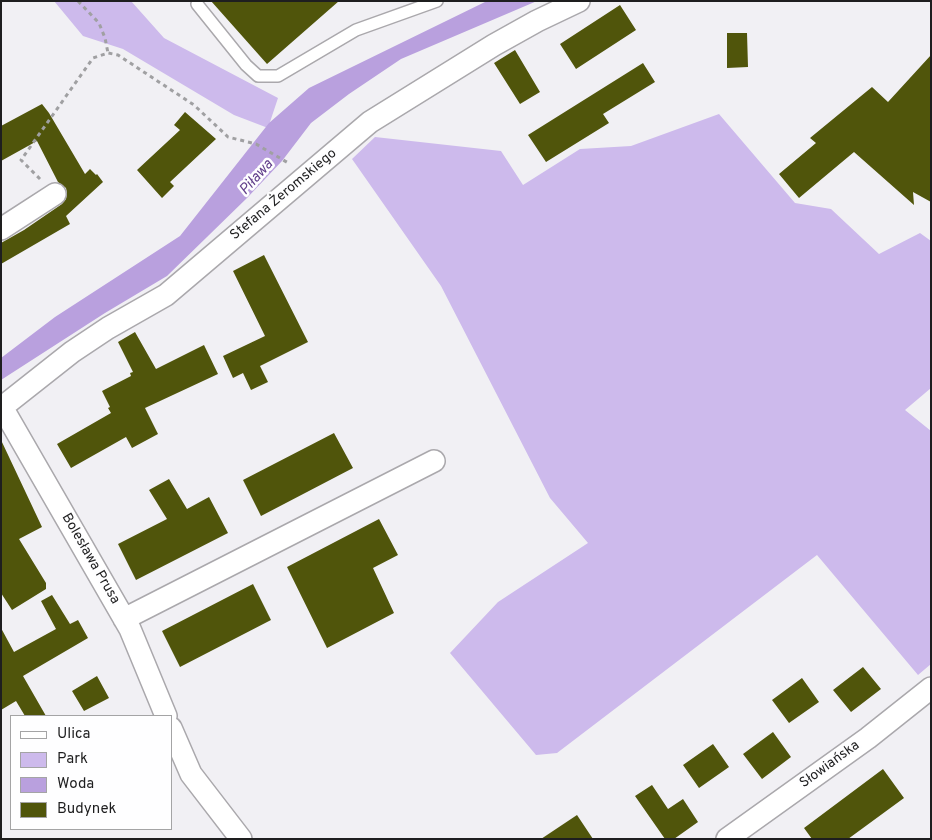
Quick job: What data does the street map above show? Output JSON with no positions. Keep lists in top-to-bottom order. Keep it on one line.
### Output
{"streets":{"street":["Stefana Żeromskiego","Bolesława Prusa","Słowiańska"]},"crossings":[["Stefana Żeromskiego","Bolesława Prusa"]],"water":["Piława"],"legend":["Ulica","Park","Woda","Budynek"]}
